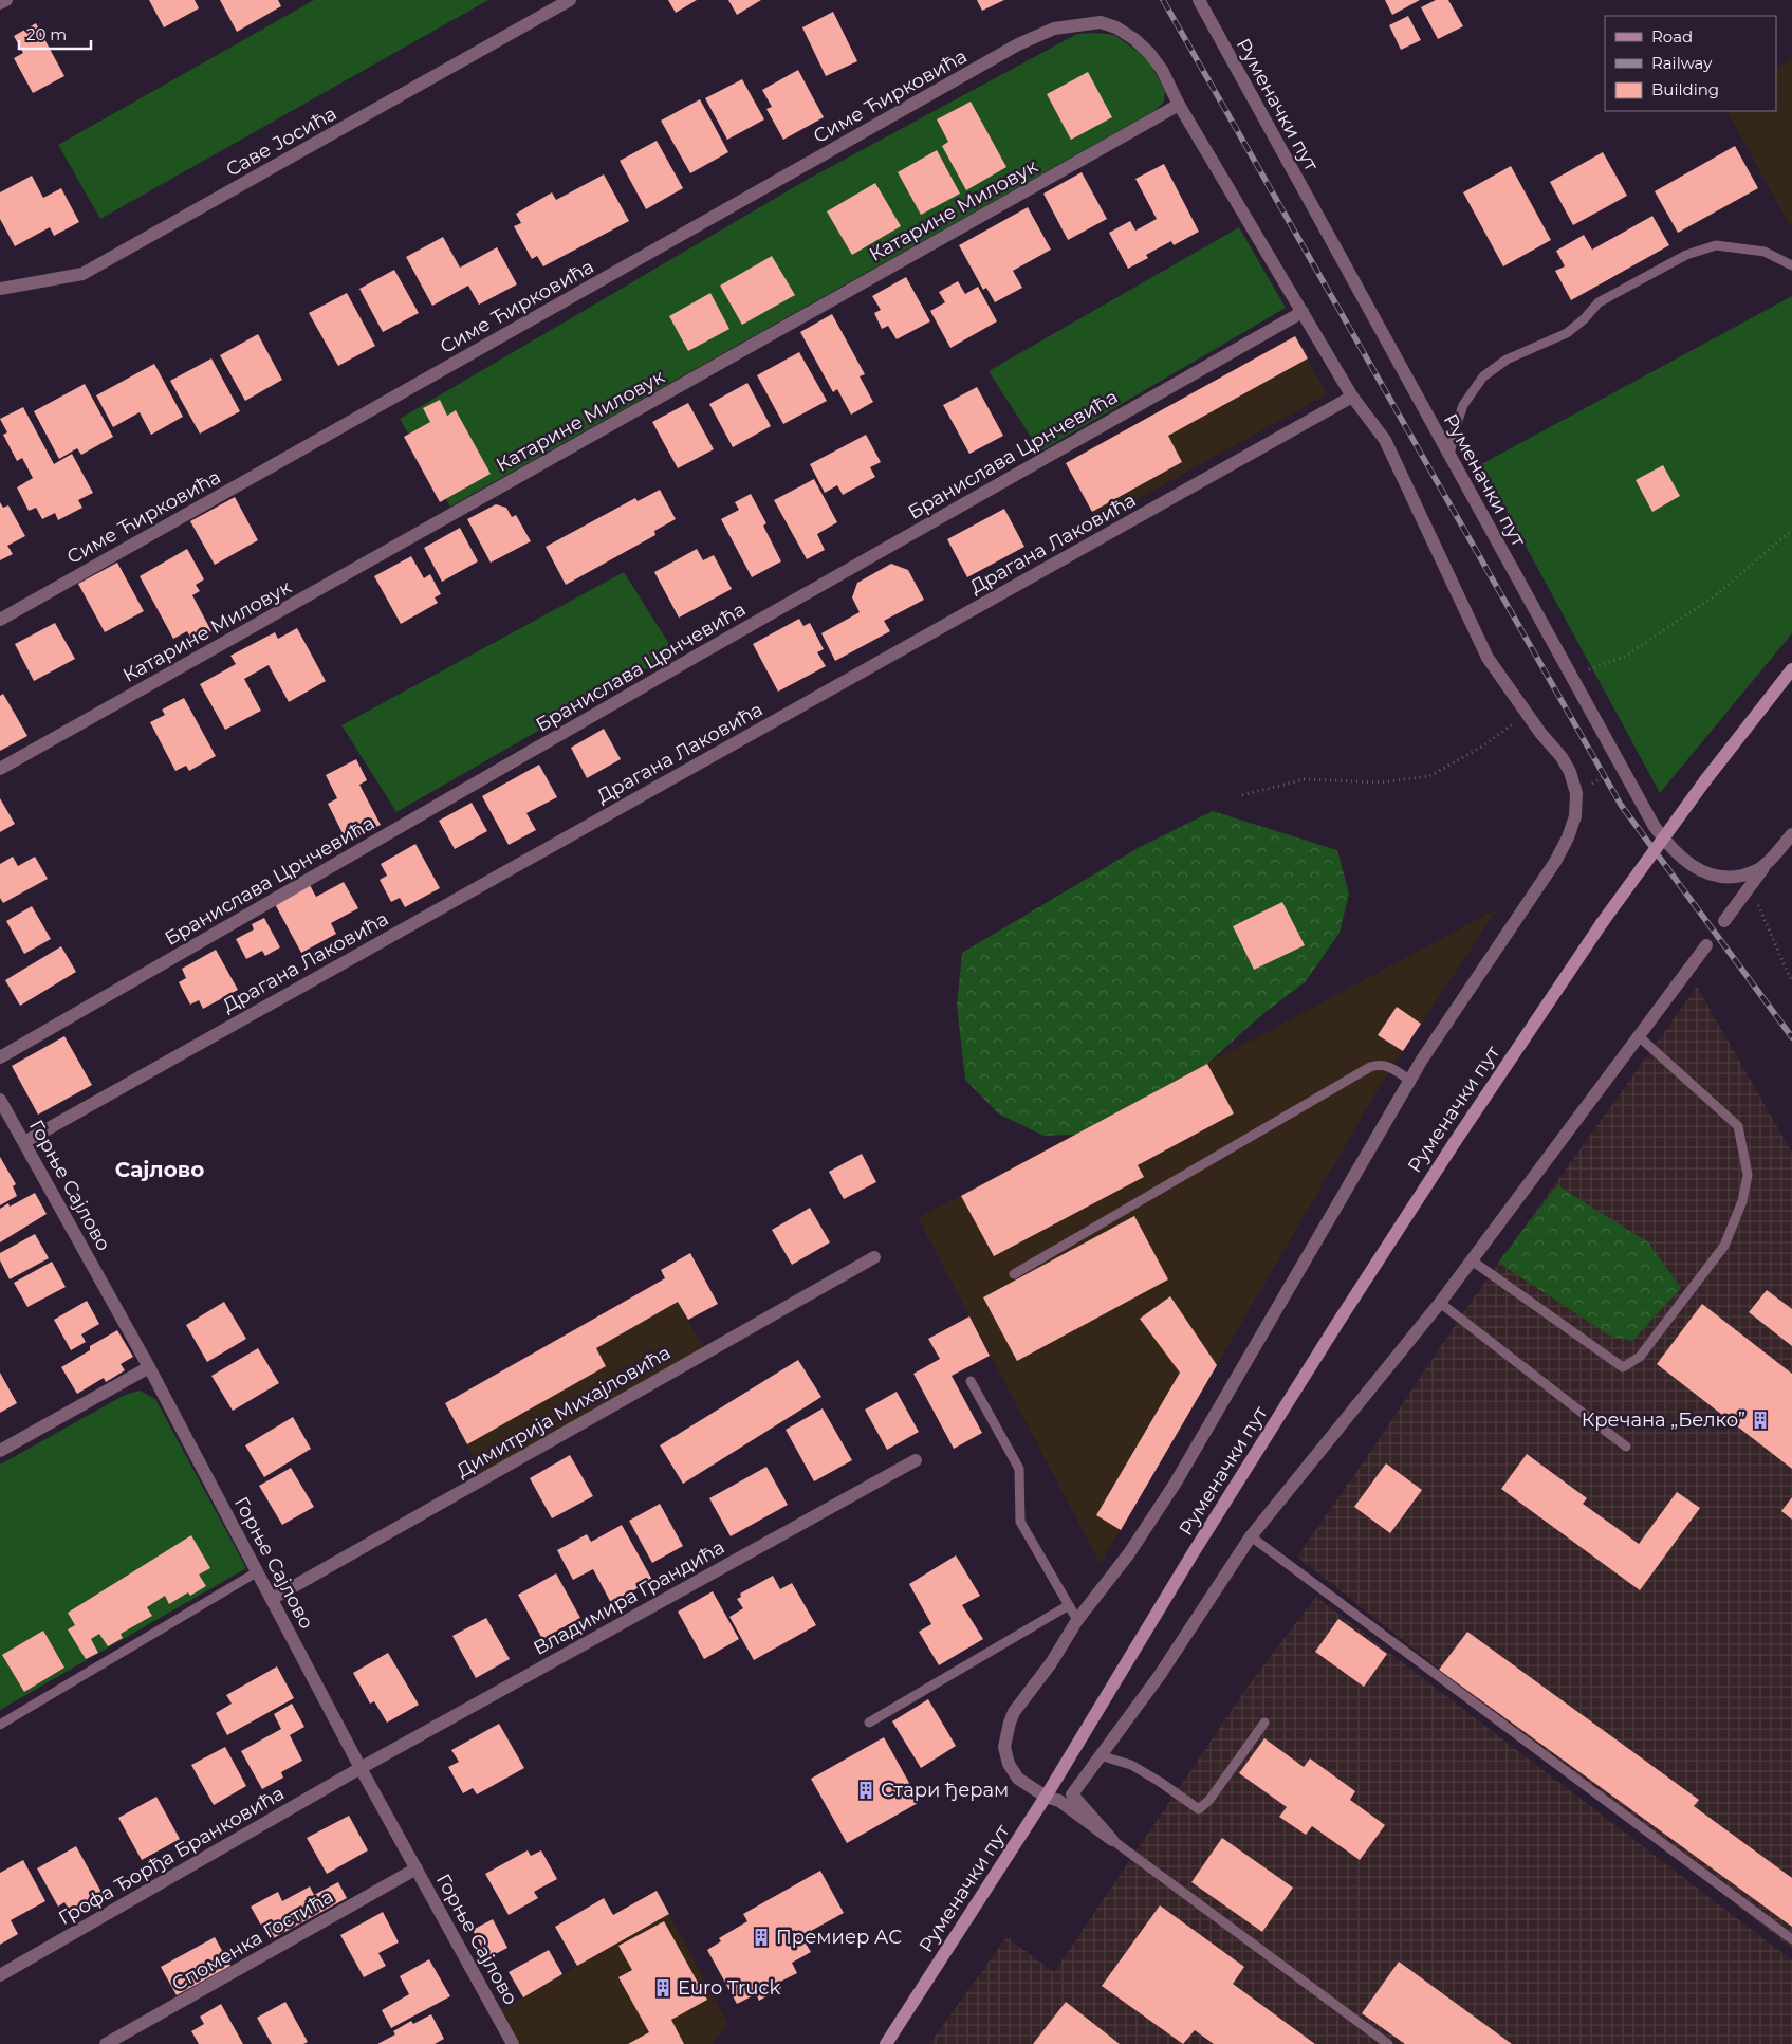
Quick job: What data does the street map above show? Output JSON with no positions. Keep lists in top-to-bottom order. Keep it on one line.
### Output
{"streets":{"main road":["Руменачки пут"],"street":["Симе Ћирковића","Саве Јосића","Катарине Миловук","Бранислава Црнчевића","Драгана Лаковића","Горње Сајлово","Димитрија Михајловића","Владимира Грандића","Грофа Ђорђа Бранковића","Споменка Гостића"]},"crossings":[["Симе Ћирковића","Катарине Миловук"],["Симе Ћирковића","Бранислава Црнчевића"],["Симе Ћирковића","Драгана Лаковића"],["Драгана Лаковића","Горње Сајлово"],["Горње Сајлово","Димитрија Михајловића"],["Горње Сајлово","Владимира Грандића"],["Горње Сајлово","Грофа Ђорђа Бранковића"],["Горње Сајлово","Споменка Гостића"],["Владимира Грандића","Грофа Ђорђа Бранковића"]],"districts":["Сајлово"],"places":{"building":["Кречана „Белко”","Стари ђерам","Премиер АС","Euro Truck"]},"legend":["Road","Railway","Building"],"scale_bar":"20 m"}
